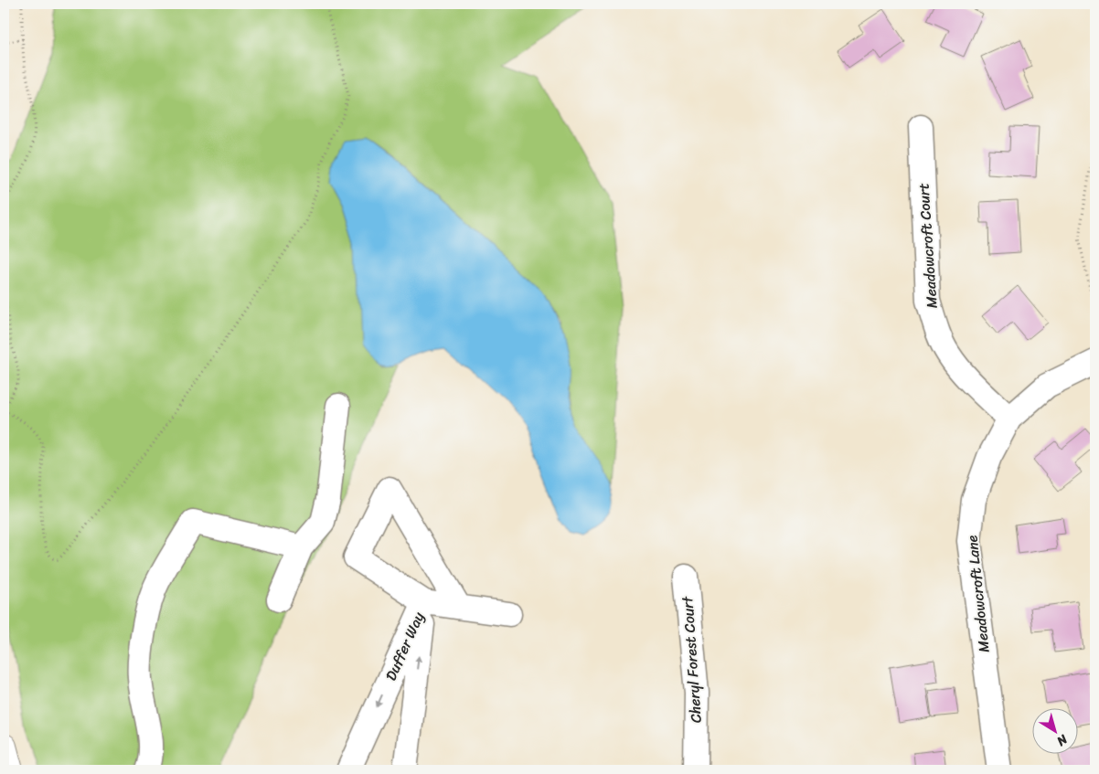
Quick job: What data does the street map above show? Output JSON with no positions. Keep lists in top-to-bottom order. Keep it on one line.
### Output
{"streets":{"street":["Meadowcroft Court","Meadowcroft Lane","Duffer Way","Cheryl Forest Court"]},"crossings":[["Meadowcroft Court","Meadowcroft Lane"]],"north":"bottom right"}
